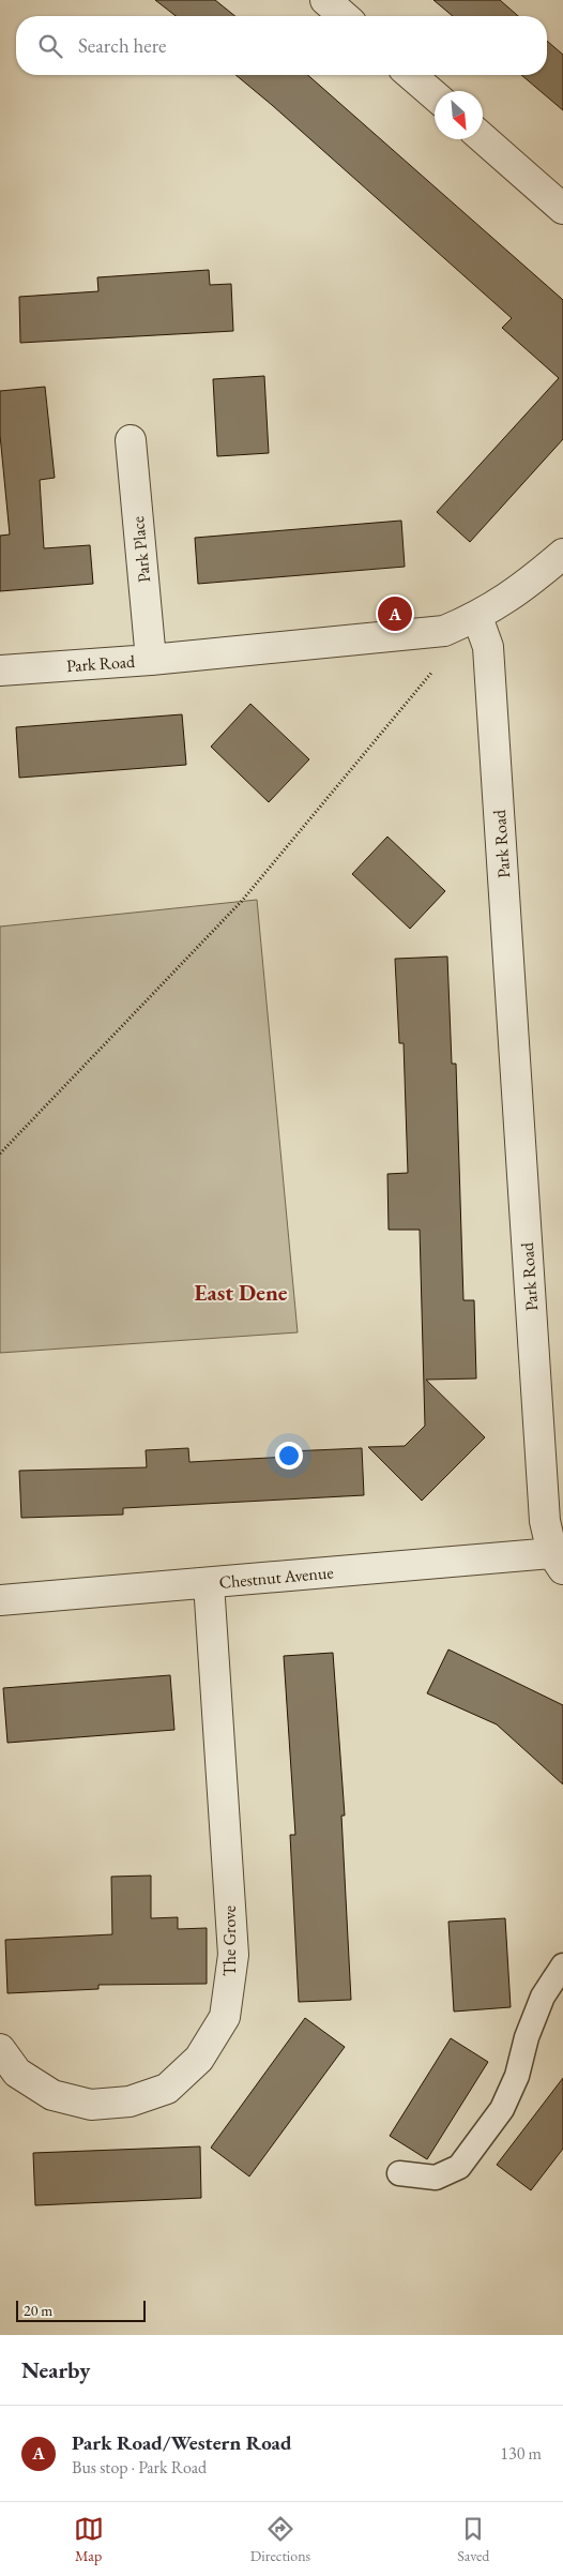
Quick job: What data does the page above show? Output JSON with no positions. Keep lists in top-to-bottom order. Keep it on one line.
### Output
{"streets":{"street":["Park Place","Park Road","Chestnut Avenue","The Grove"]},"crossings":[["Park Place","Park Road"],["Park Road","Chestnut Avenue"],["Chestnut Avenue","The Grove"]],"districts":["East Dene"],"scale_bar":"20 m","north":"bottom right","page":{"search":"Search here","pins":"A","scale":"20 m","heading":"Nearby","list":[{"mark":"A","name":"Park Road/Western Road","note":"Bus stop · Park Road","value":"130 m"}],"nav":["Map","Directions","Saved"]}}
